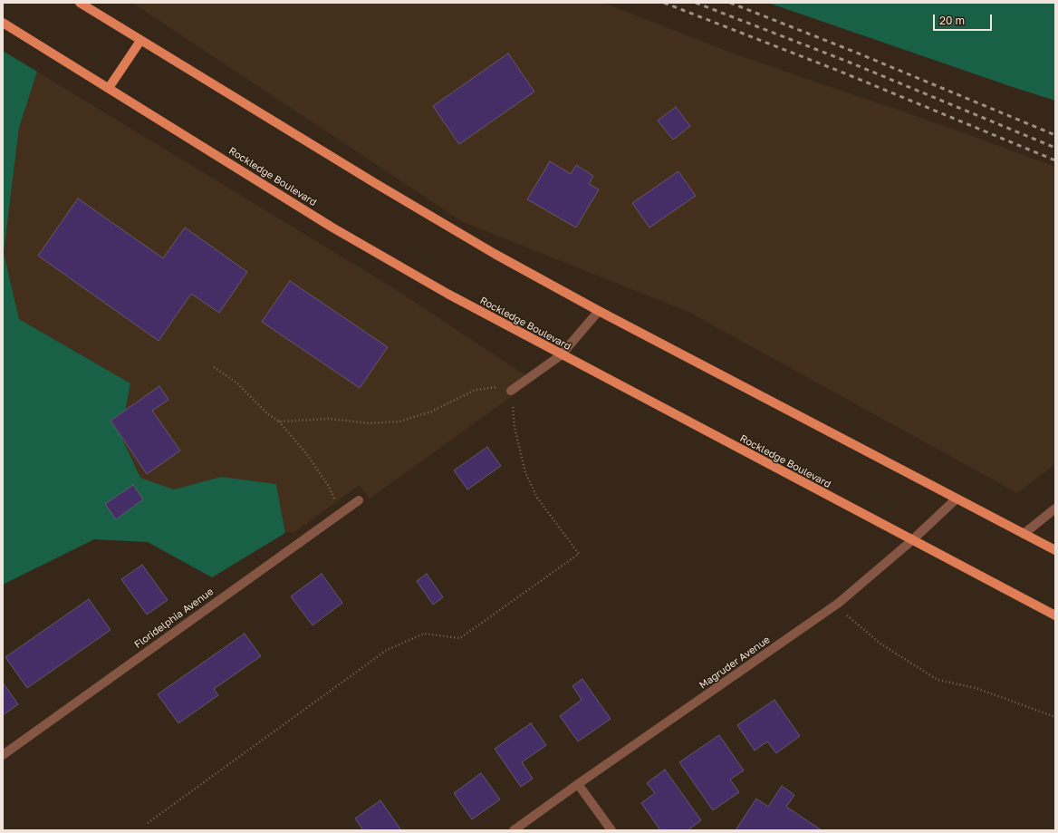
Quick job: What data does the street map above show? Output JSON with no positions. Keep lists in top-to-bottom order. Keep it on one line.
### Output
{"streets":{"main road":["Rockledge Boulevard"],"street":["Floridelphia Avenue","Magruder Avenue"]},"crossings":[["Rockledge Boulevard","Magruder Avenue"]],"scale_bar":"20 m"}
